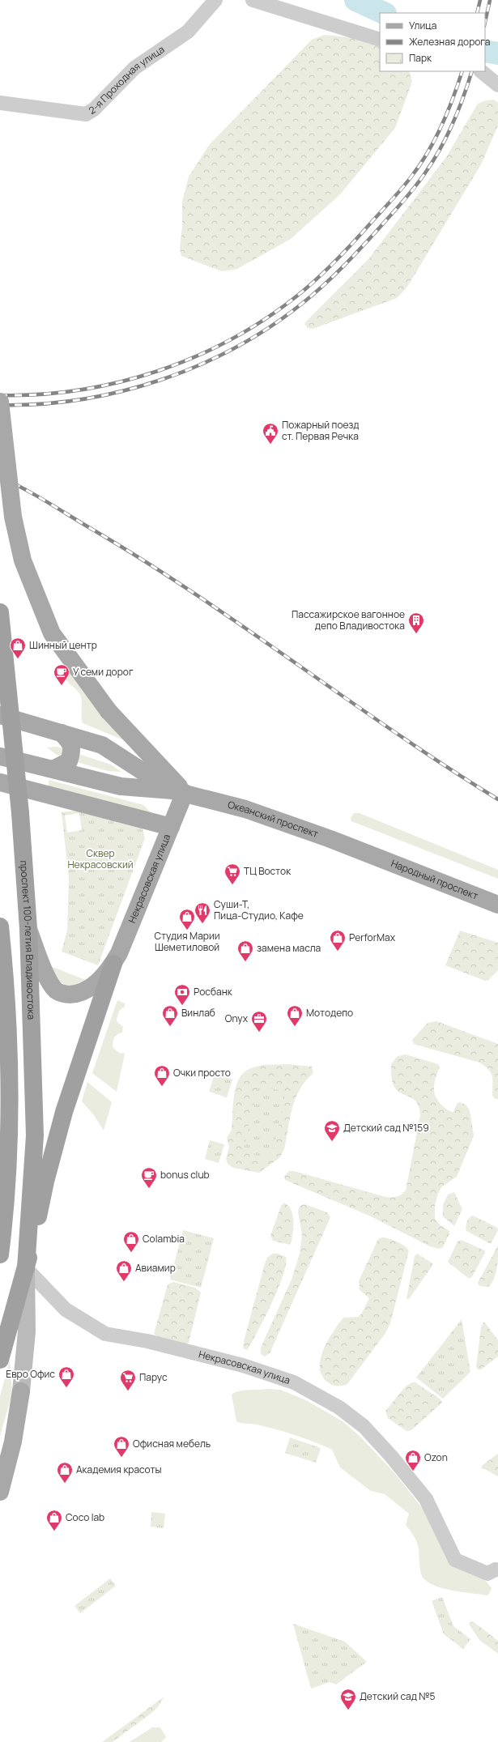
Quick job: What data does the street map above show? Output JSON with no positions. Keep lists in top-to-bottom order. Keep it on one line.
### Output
{"streets":{"highway":["проспект 100-летия Владивостока"],"main road":["Океанский проспект","Некрасовская улица","Народный проспект"],"street":["2-я Проходная улица"]},"crossings":[["Океанский проспект","Некрасовская улица"],["Океанский проспект","Народный проспект"],["Некрасовская улица","проспект 100-летия Владивостока"]],"parks":["Сквер Некрасовский"],"places":{"public building":["Пожарный поезд ст. Первая Речка"],"building":["Пассажирское вагонное депо Владивостока"],"shop":["Шинный центр","Студия Марии Шеметиловой","PerforMax","замена масла","Винлаб","Мотодепо","Очки просто","Colambia","Авиамир","Евро Офис","Офисная мебель","Ozon","Академия красоты","Coco lab"],"cafe":["У семи дорог","bonus club"],"supermarket":["ТЦ Восток","Парус"],"restaurant":["Суши-Т, Пица-Студио, Кафе"],"bank":["Росбанк"],"office":["Onyx"],"school or university":["Детский сад №159","Детский сад №5"]},"legend":["Улица","Железная дорога","Парк"]}
